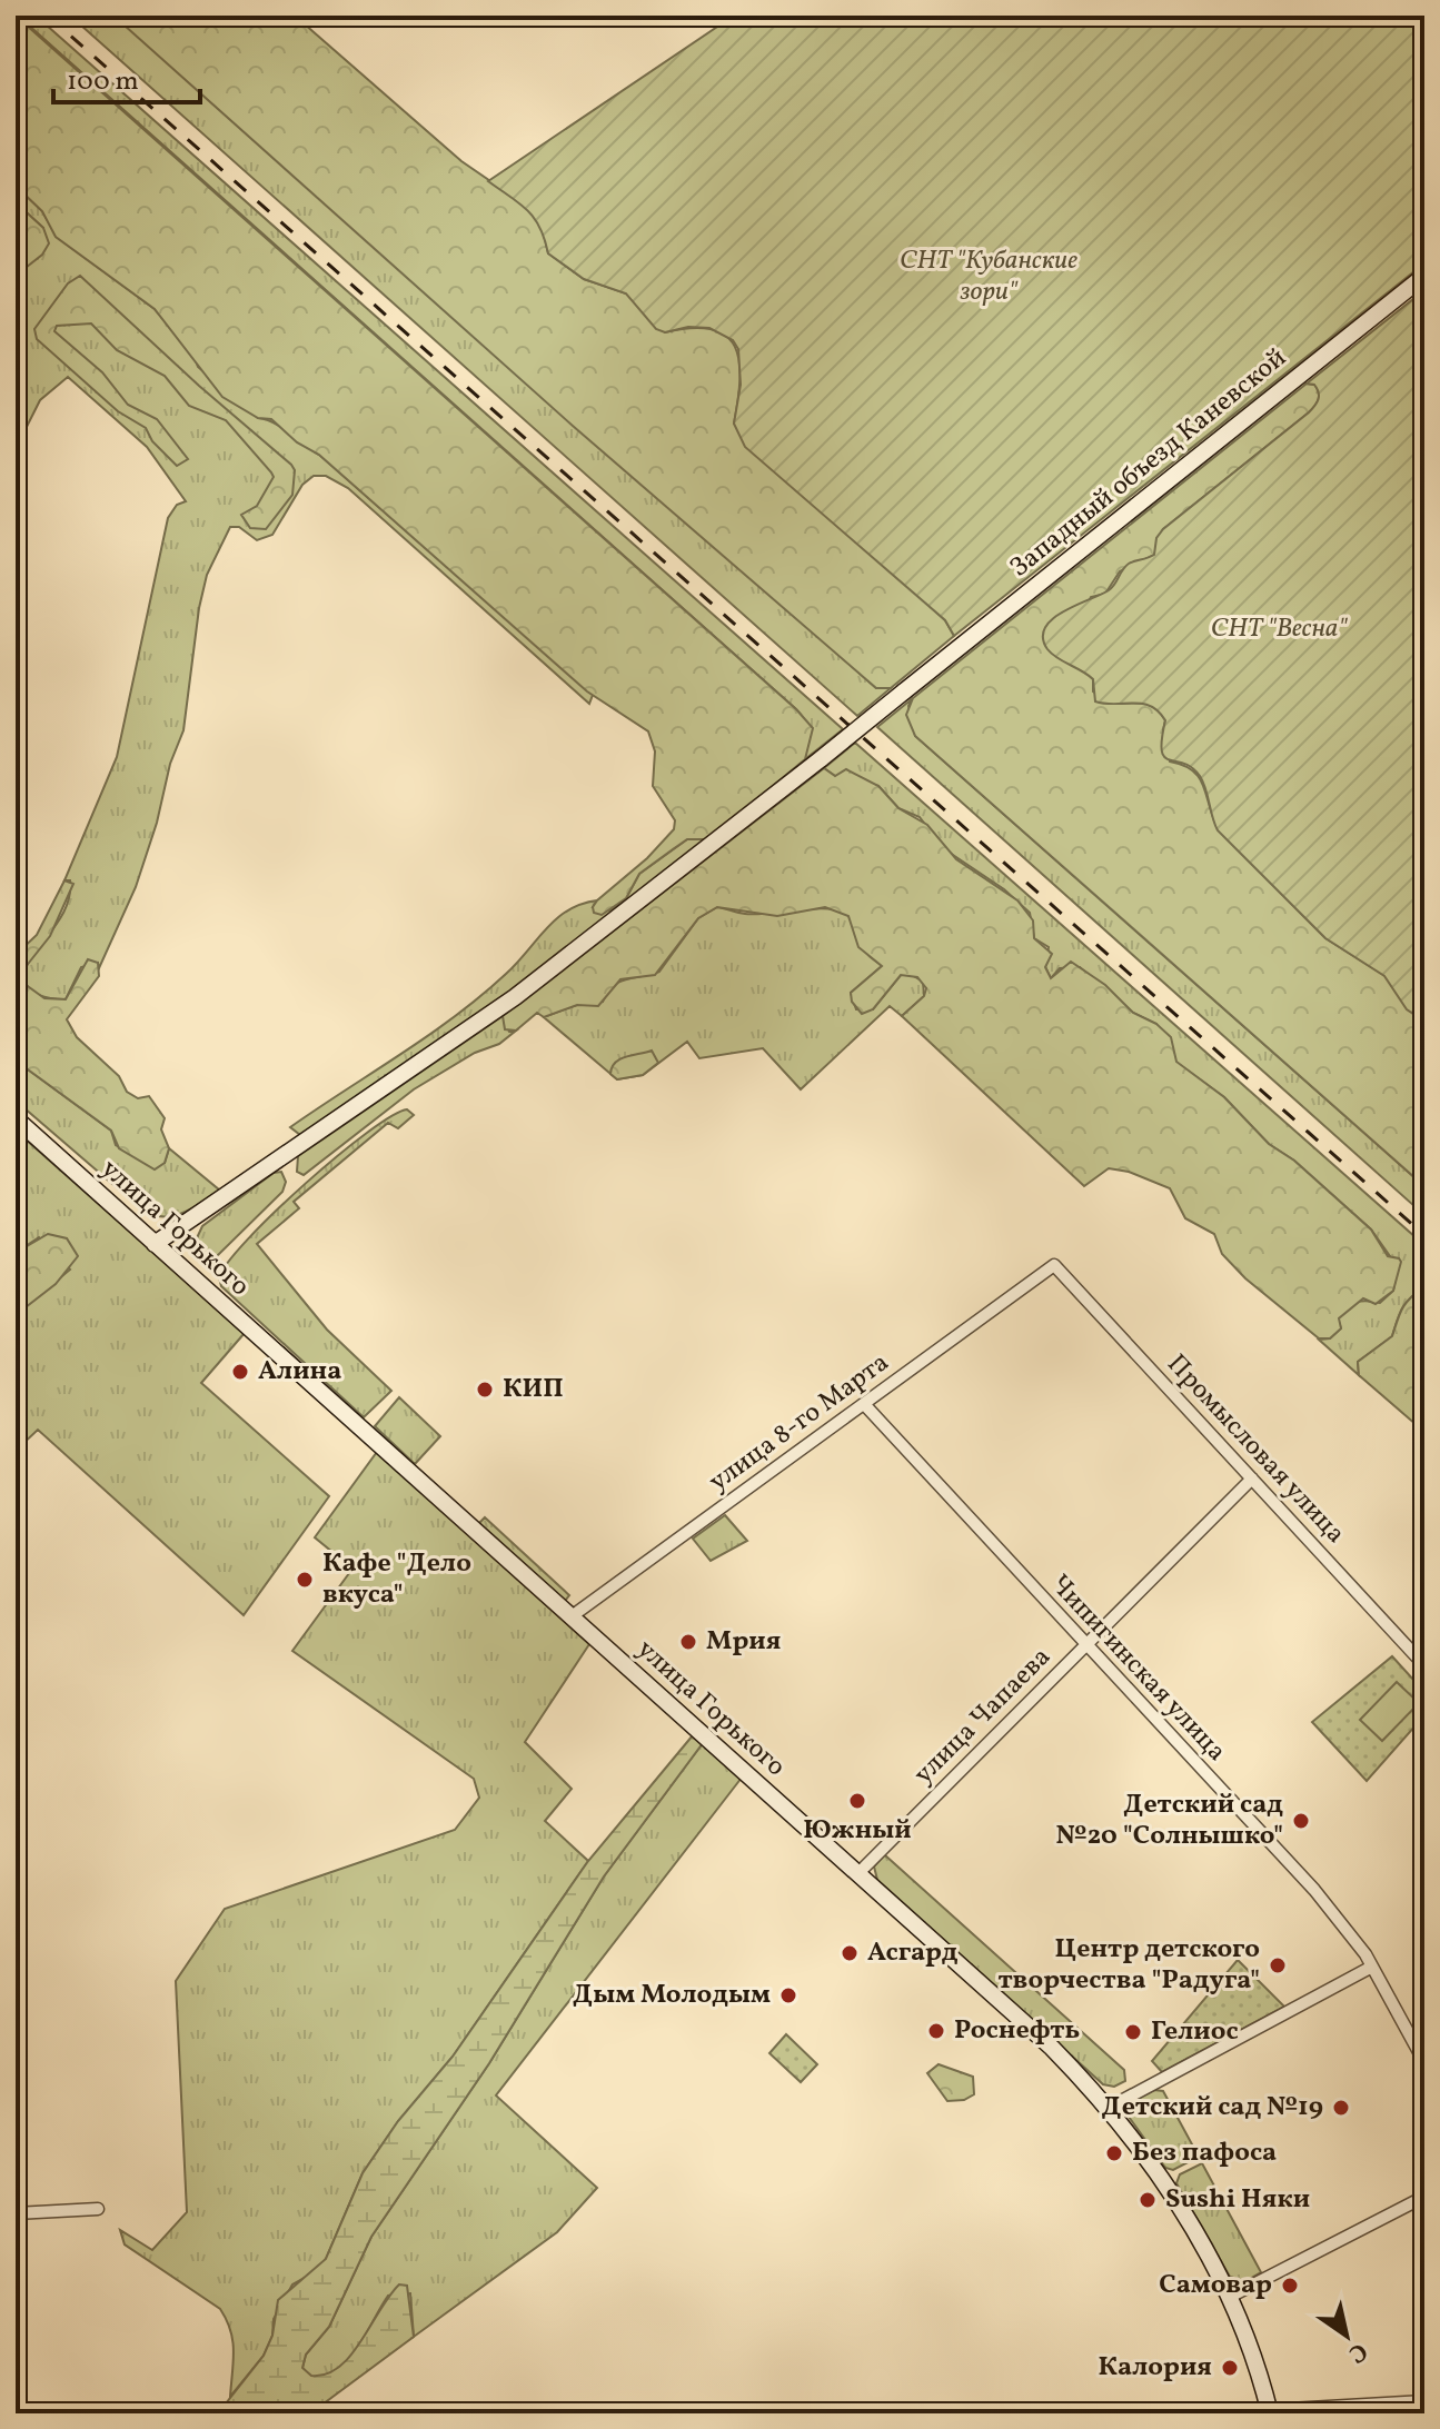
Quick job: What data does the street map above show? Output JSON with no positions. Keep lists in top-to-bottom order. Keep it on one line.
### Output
{"streets":{"main road":["Западный объезд Каневской","улица Горького"],"street":["улица 8-го Марта","Промысловая улица","Чипигинская улица","улица Чапаева"]},"crossings":[["Западный объезд Каневской","улица Горького"],["улица Горького","улица 8-го Марта"],["улица Горького","улица Чапаева"],["улица 8-го Марта","Промысловая улица"],["улица 8-го Марта","Чипигинская улица"],["Промысловая улица","улица Чапаева"],["Чипигинская улица","улица Чапаева"]],"parks":["СНТ \"Кубанские зори\"","СНТ \"Весна\""],"places":["Алина","КИП","Кафе \"Дело вкуса\"","Мрия","Южный","Детский сад №20 \"Солнышко\"","Асгард","Центр детского творчества \"Радуга\"","Дым Молодым","Роснефть","Гелиос","Детский сад №19","Без пафоса","Sushi Няки","Самовар","Калория"],"scale_bar":"100 m","north":"bottom right"}
